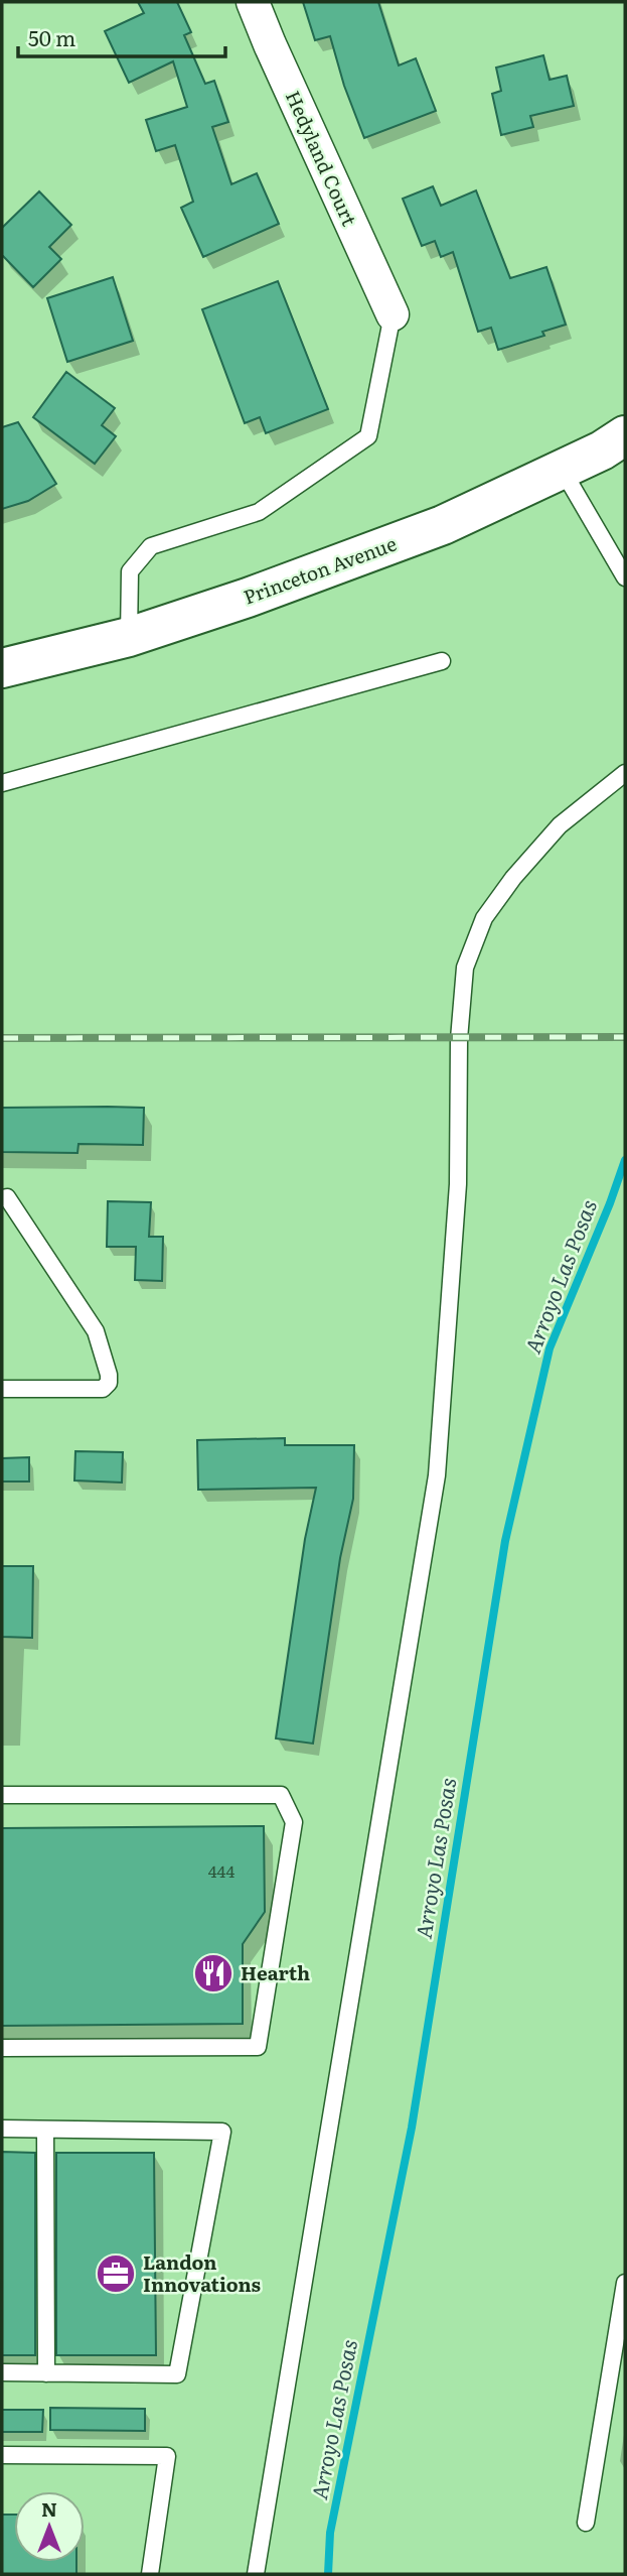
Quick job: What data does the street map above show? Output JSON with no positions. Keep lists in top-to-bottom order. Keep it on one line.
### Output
{"streets":{"street":["Hedyland Court","Princeton Avenue"]},"water":["Arroyo Las Posas"],"places":{"restaurant":["Hearth"],"office":["Landon Innovations"]},"house_numbers":["444"],"scale_bar":"50 m","north":"top"}
